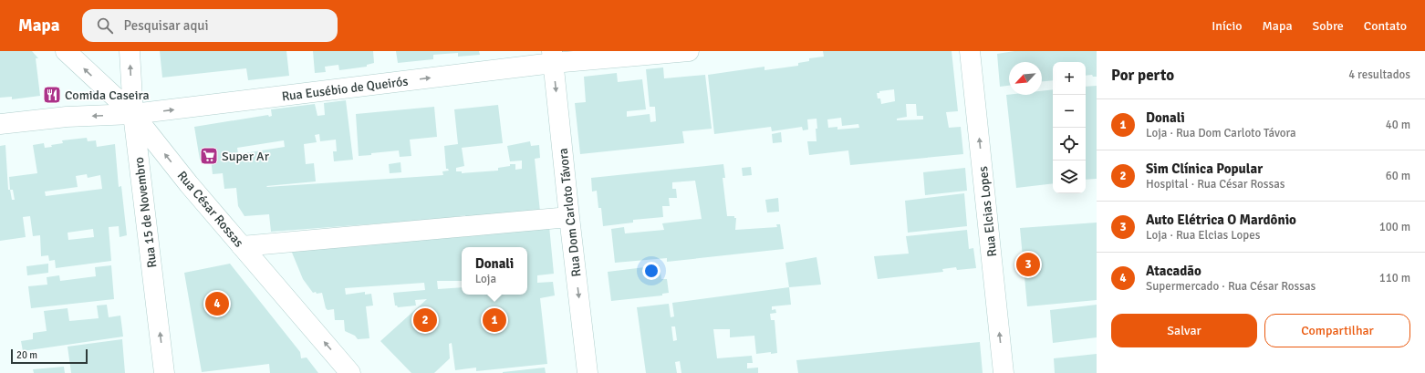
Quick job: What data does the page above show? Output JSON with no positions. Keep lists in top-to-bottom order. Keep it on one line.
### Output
{"streets":{"street":["Rua Eusébio de Queirós","Rua César Rossas","Rua Elcias Lopes","Rua 15 de Novembro","Rua Dom Carloto Távora"]},"crossings":[["Rua Eusébio de Queirós","Rua César Rossas"],["Rua Eusébio de Queirós","Rua 15 de Novembro"],["Rua Eusébio de Queirós","Rua Dom Carloto Távora"],["Rua César Rossas","Rua 15 de Novembro"]],"one_way":["Rua César Rossas","Rua Elcias Lopes","Rua 15 de Novembro","Rua Dom Carloto Távora"],"places":{"restaurant":["Comida Caseira"],"supermarket":["Super Ar"]},"scale_bar":"20 m","north":"bottom left","page":{"header":"Mapa","search":"Pesquisar aqui","nav":["Início","Mapa","Sobre","Contato"],"heading":["Por perto","4 resultados"],"map_buttons":["+","−"],"list":[{"mark":"1","name":"Donali","note":"Loja · Rua Dom Carloto Távora","value":"40 m"},{"mark":"2","name":"Sim Clínica Popular","note":"Hospital · Rua César Rossas","value":"60 m"},{"mark":"3","name":"Auto Elétrica O Mardônio","note":"Loja · Rua Elcias Lopes","value":"100 m"},{"mark":"4","name":"Atacadão","note":"Supermercado · Rua César Rossas","value":"110 m"}],"popup":["Donali","Loja"],"pins":["3","4","1","2"],"buttons":["Salvar","Compartilhar"],"scale":"20 m"}}
